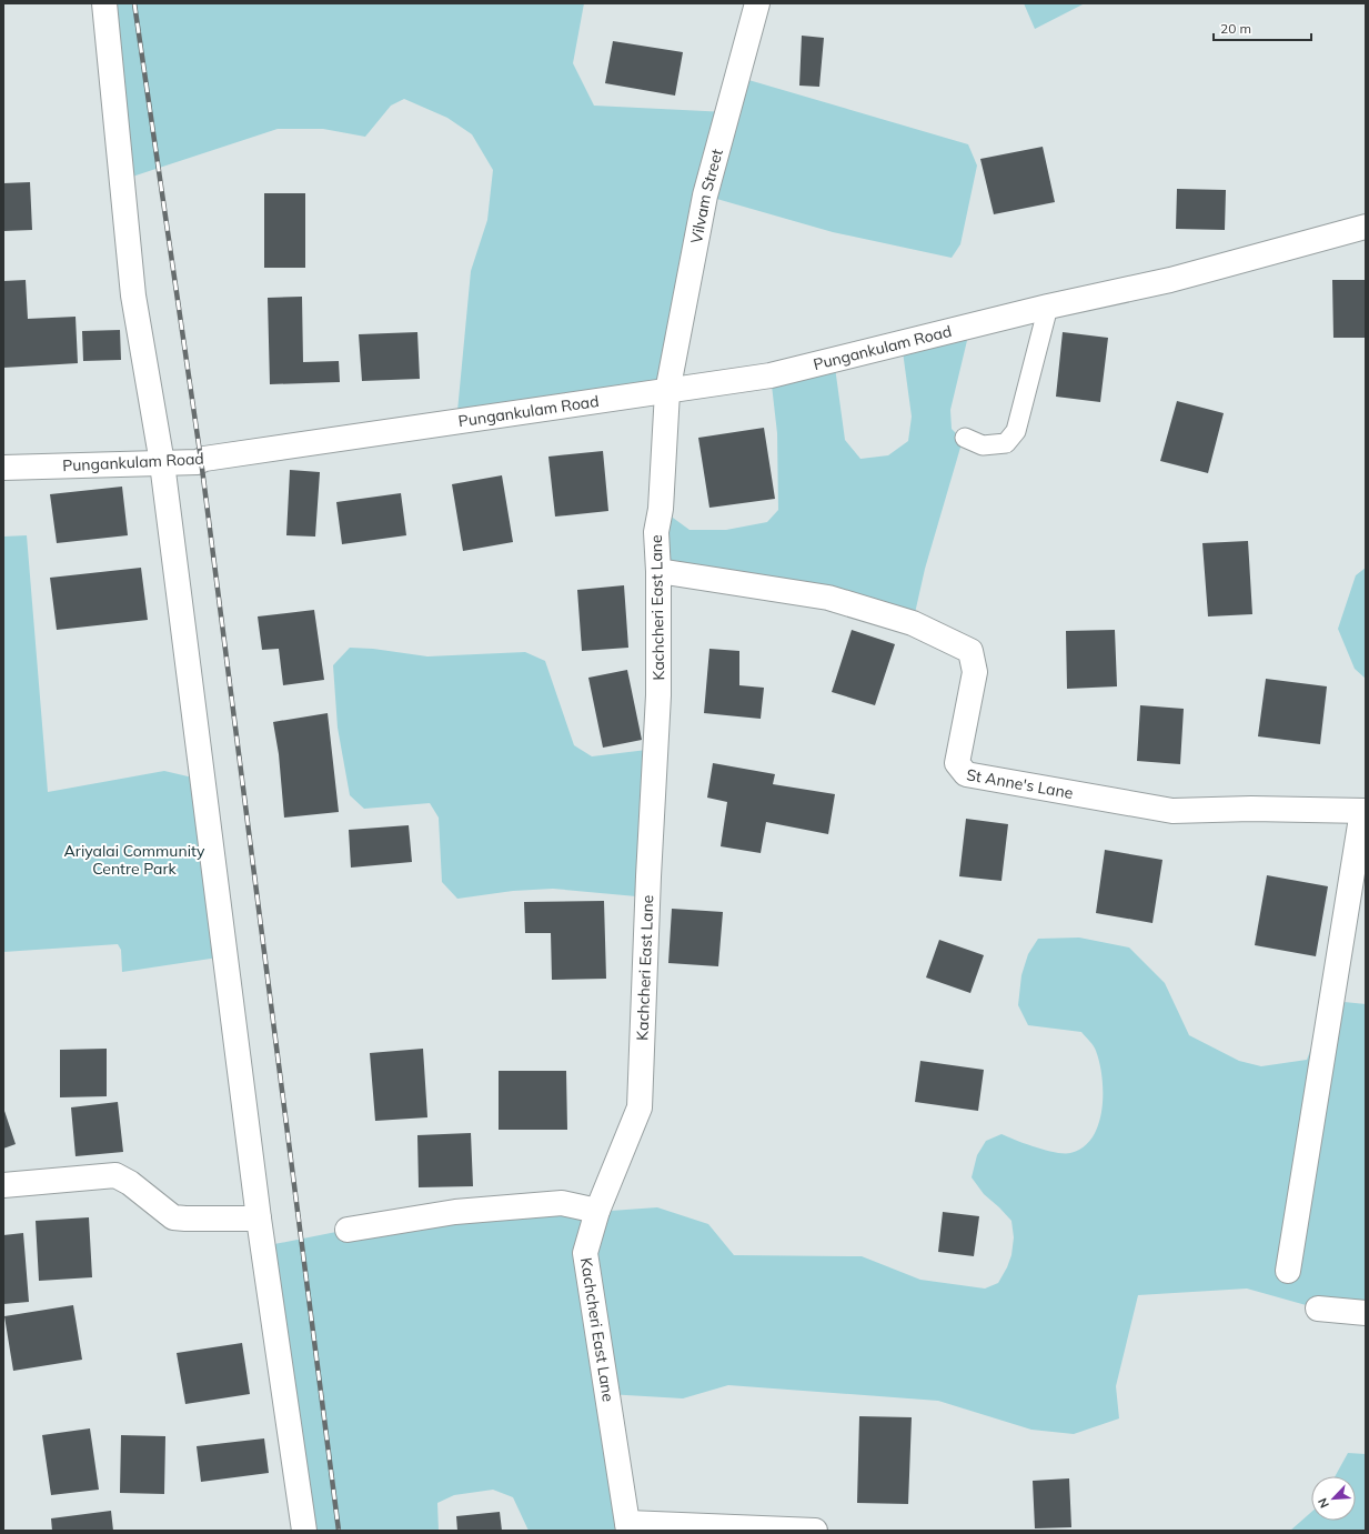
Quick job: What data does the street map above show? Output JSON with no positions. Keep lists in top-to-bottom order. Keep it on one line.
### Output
{"streets":{"street":["Vilvam Street","Pungankulam Road","Kachcheri East Lane","St Anne's Lane"]},"crossings":[["Vilvam Street","Pungankulam Road"],["Vilvam Street","Kachcheri East Lane"],["Pungankulam Road","Kachcheri East Lane"],["Kachcheri East Lane","St Anne's Lane"]],"parks":["Ariyalai Community Centre Park"],"scale_bar":"20 m","north":"bottom left"}
